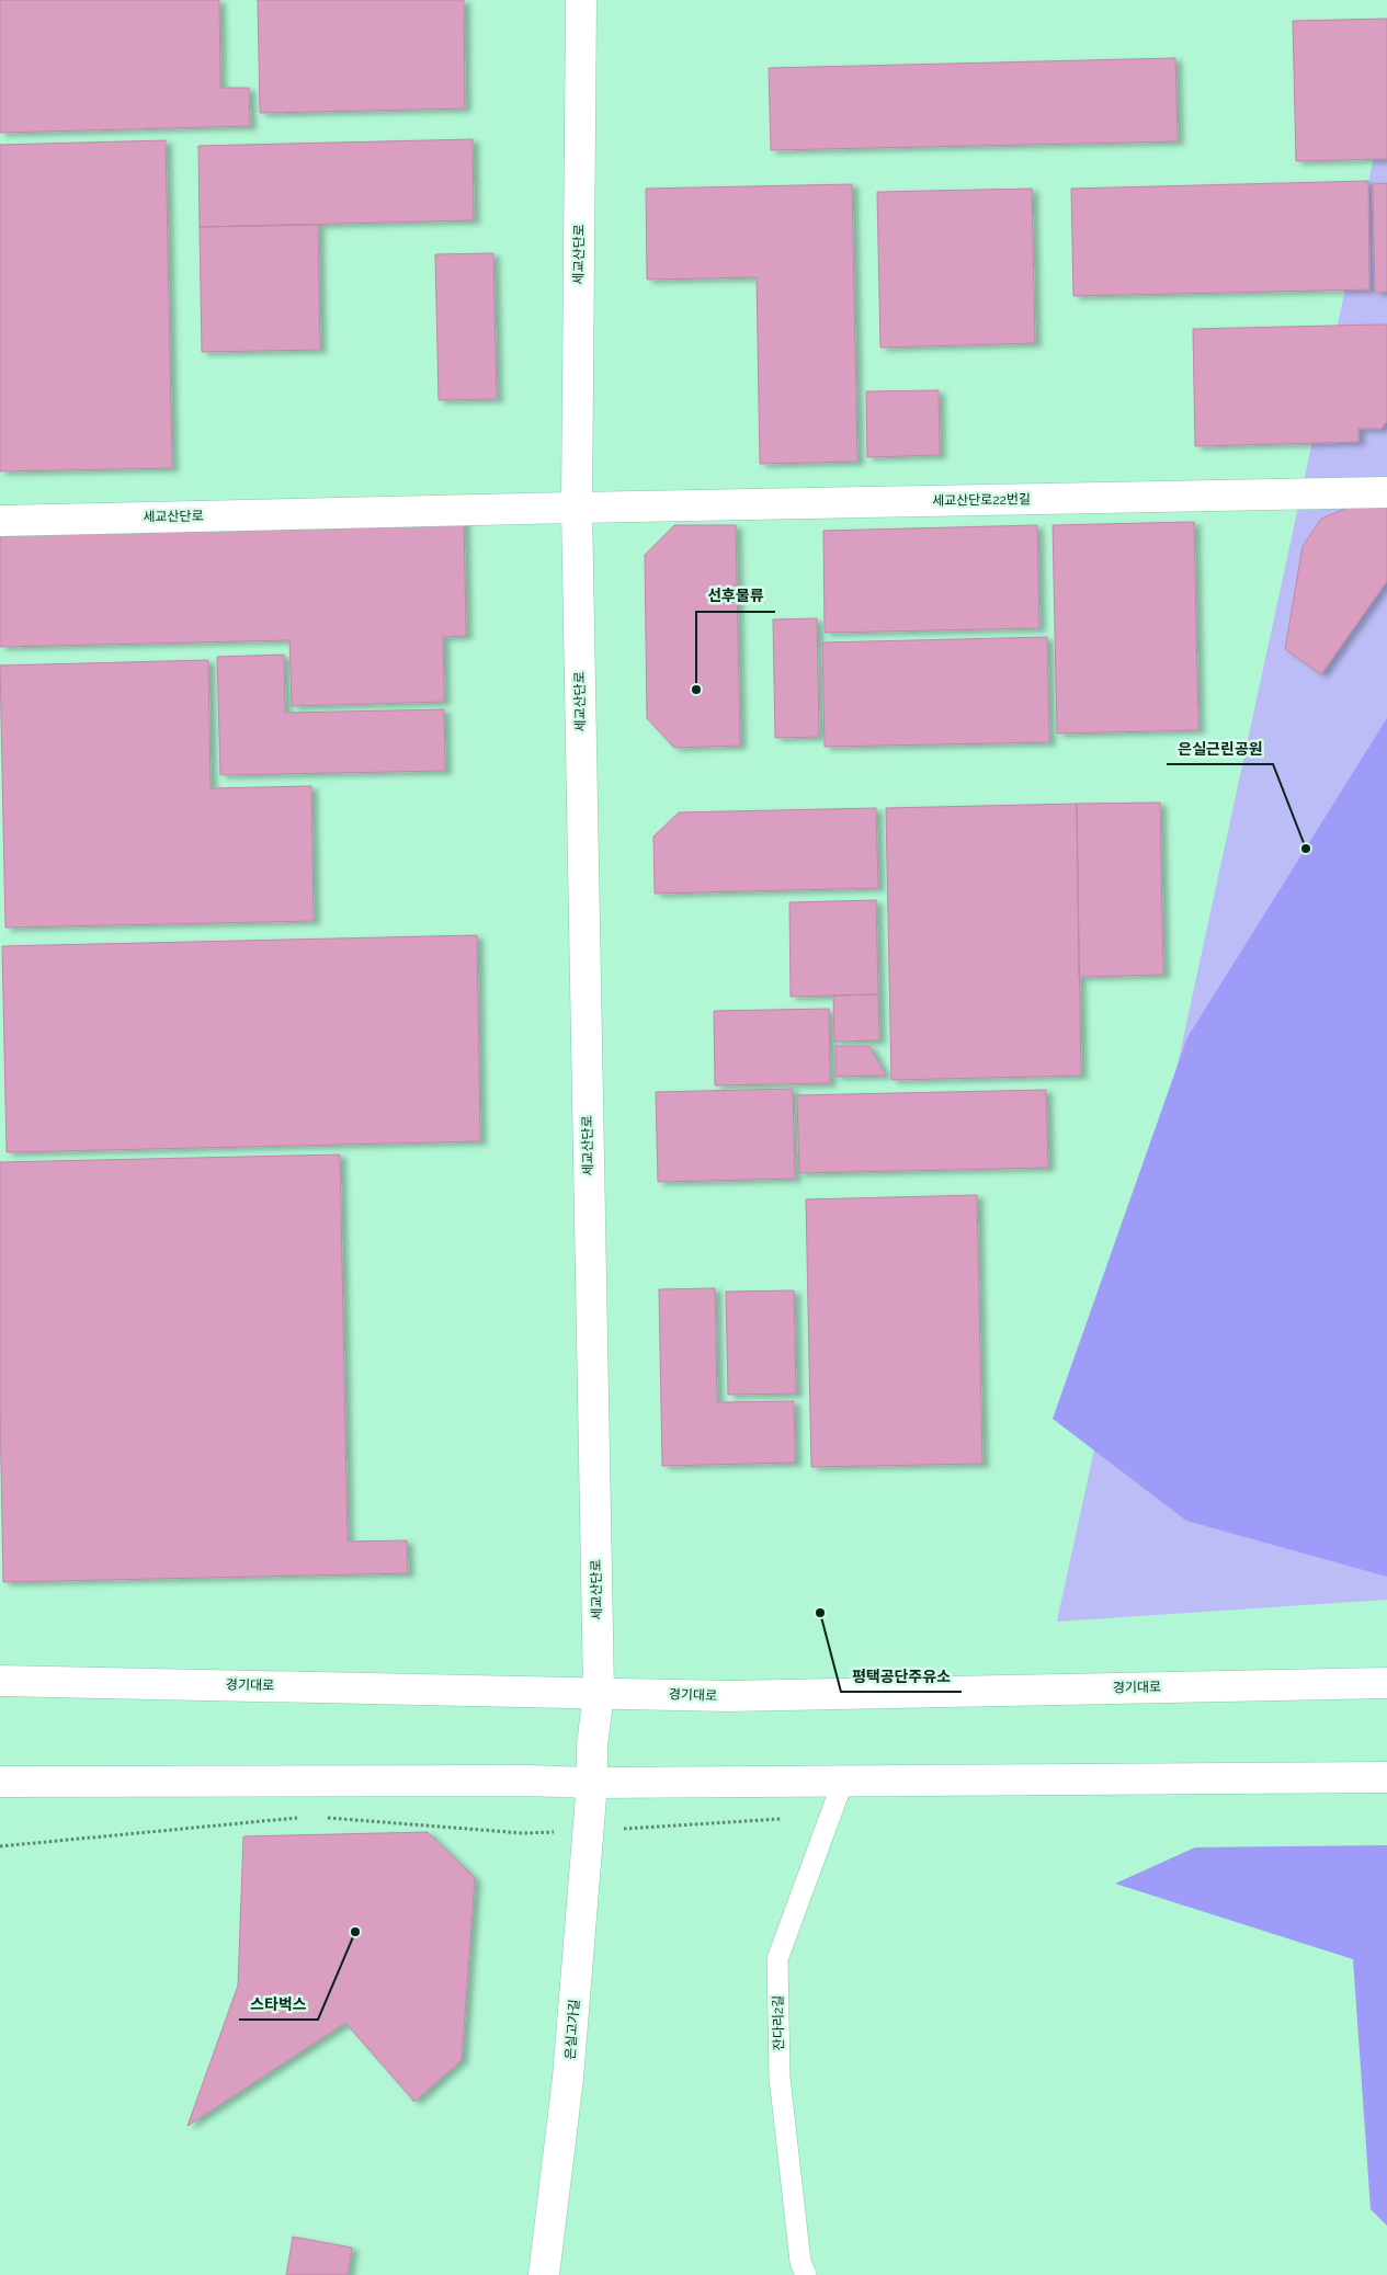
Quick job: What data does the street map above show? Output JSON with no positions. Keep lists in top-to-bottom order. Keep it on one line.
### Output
{"streets":{"street":["세교산단로","세교산단로22번길","경기대로","은실고가길"],"lane":["잔다리2길"]},"crossings":[["세교산단로","세교산단로22번길"],["세교산단로","경기대로"],["세교산단로","은실고가길"]],"places":["선후물류","은실근린공원","평택공단주유소","스타벅스"]}
